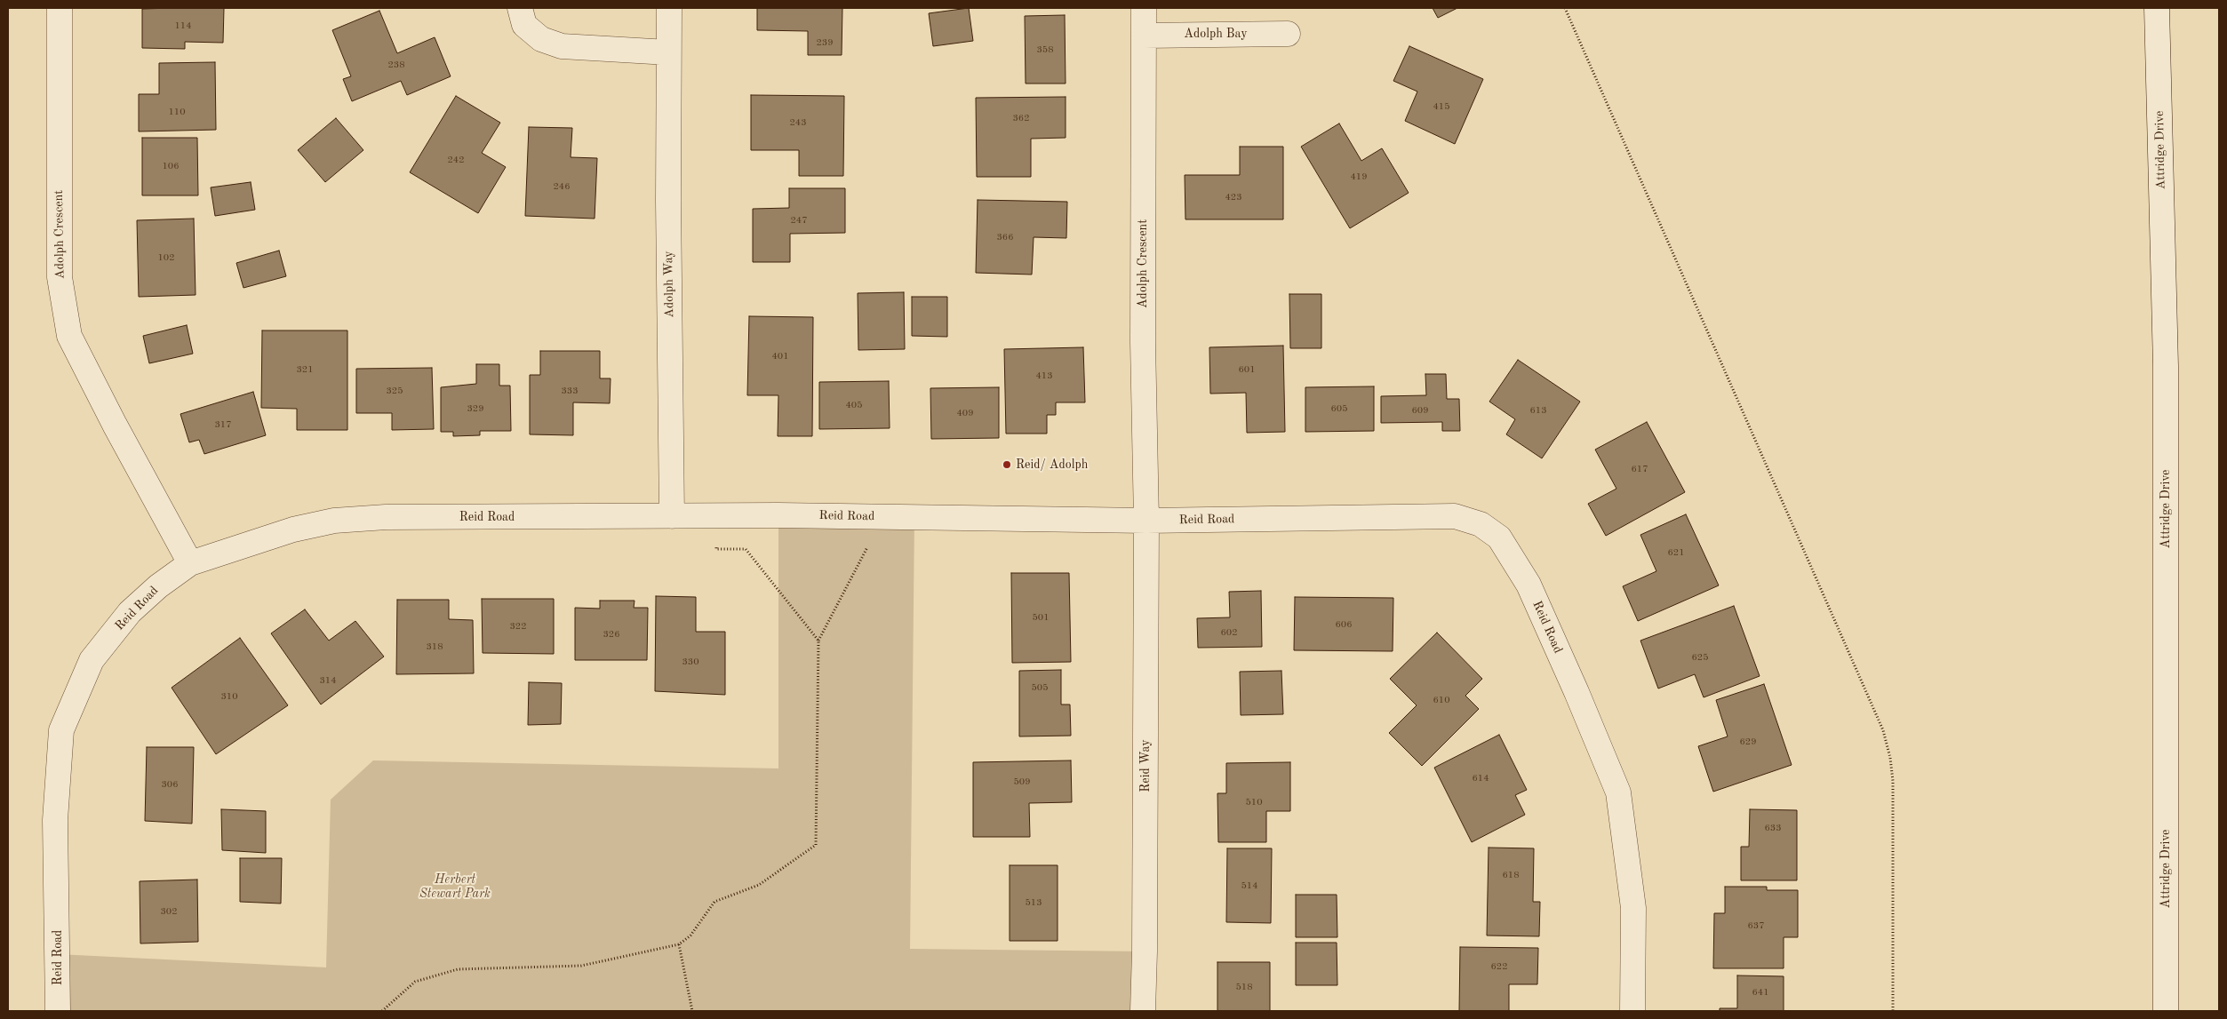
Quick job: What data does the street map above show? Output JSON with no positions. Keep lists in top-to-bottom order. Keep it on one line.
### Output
{"streets":{"street":["Adolph Bay","Attridge Drive","Adolph Crescent","Adolph Way","Reid Road","Reid Way"]},"crossings":[["Adolph Bay","Adolph Crescent"],["Adolph Crescent","Reid Road"],["Adolph Crescent","Reid Way"],["Adolph Way","Reid Road"],["Reid Road","Reid Way"]],"parks":["Herbert Stewart Park"],"places":["Reid/ Adolph"],"house_numbers":["114","239","358","238","415","110","362","243","242","106","419","246","423","247","366","102","401","321","601","413","325","333","405","329","605","609","613","409","317","617","621","501","606","322","602","326","318","625","330","314","505","310","610","629","614","509","306","510","633","618","514","513","302","637","622","518","641"]}
